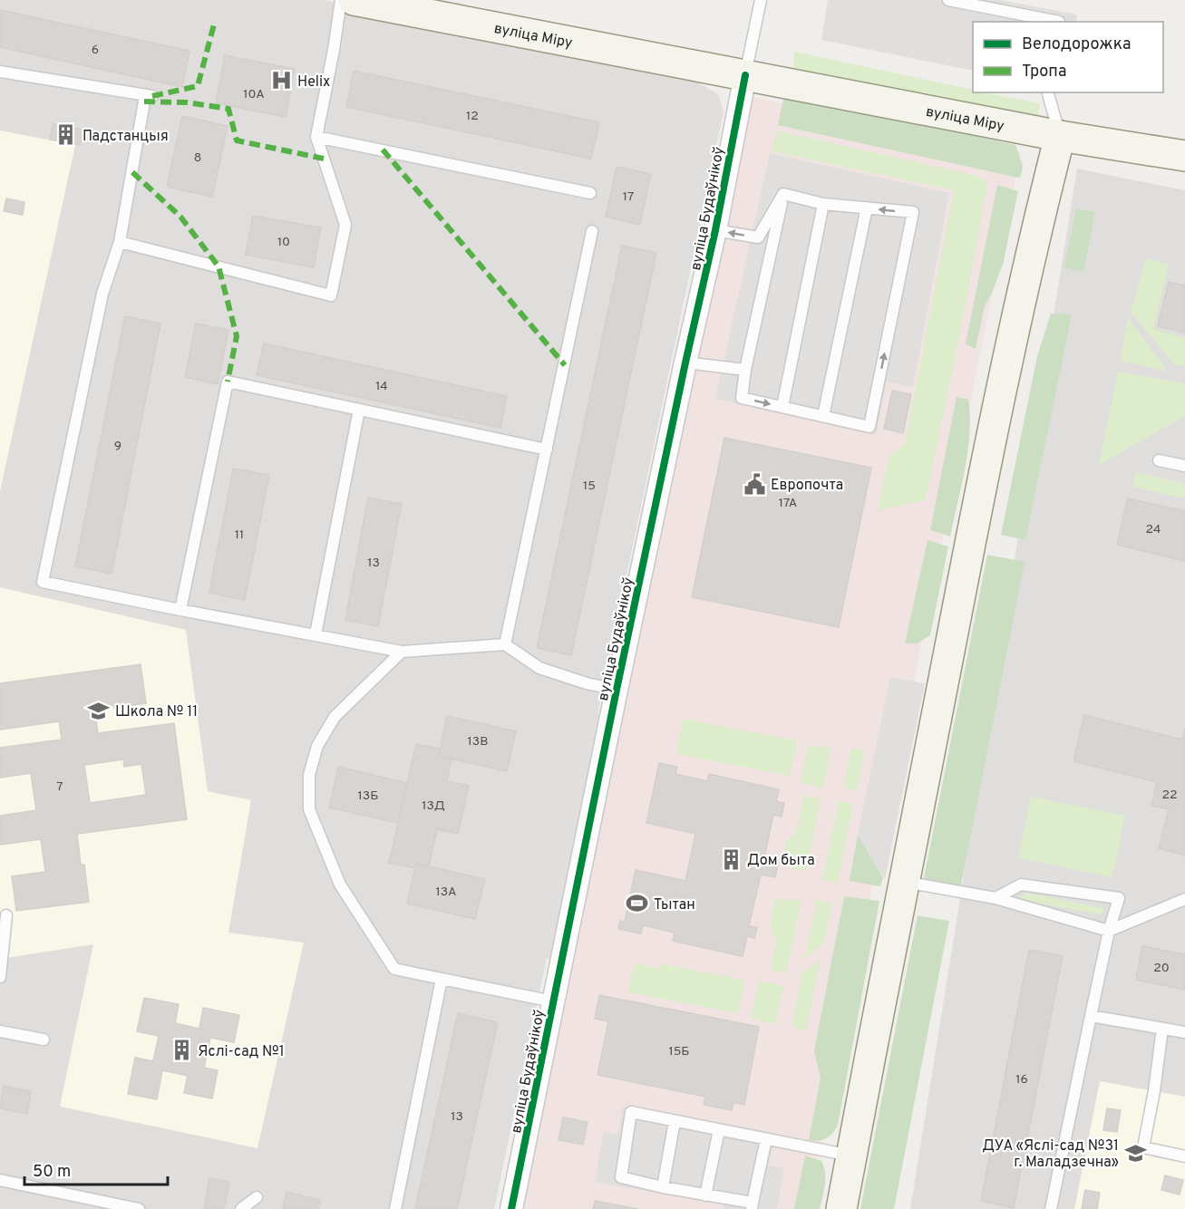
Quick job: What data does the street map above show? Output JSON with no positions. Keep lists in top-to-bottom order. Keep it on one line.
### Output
{"streets":{"main road":["вуліца Міру"],"street":["вуліца Будаўнікоў"]},"crossings":[["вуліца Міру","вуліца Будаўнікоў"]],"places":{"hospital":["Helix"],"building":["Падстанцыя","Дом быта","Яслі-сад №1"],"public building":["Европочта"],"school or university":["Школа № 11","ДУА «Яслі-сад №31 г. Маладзечна»"],"sports":["Тытан"]},"house_numbers":["6","10А","12","8","17","10","14","9","15","17А","24","11","13","13В","7","22","13Б","13Д","13А","20","15Б","16","13"],"legend":["Велодорожка","Тропа"],"scale_bar":"50 m"}
